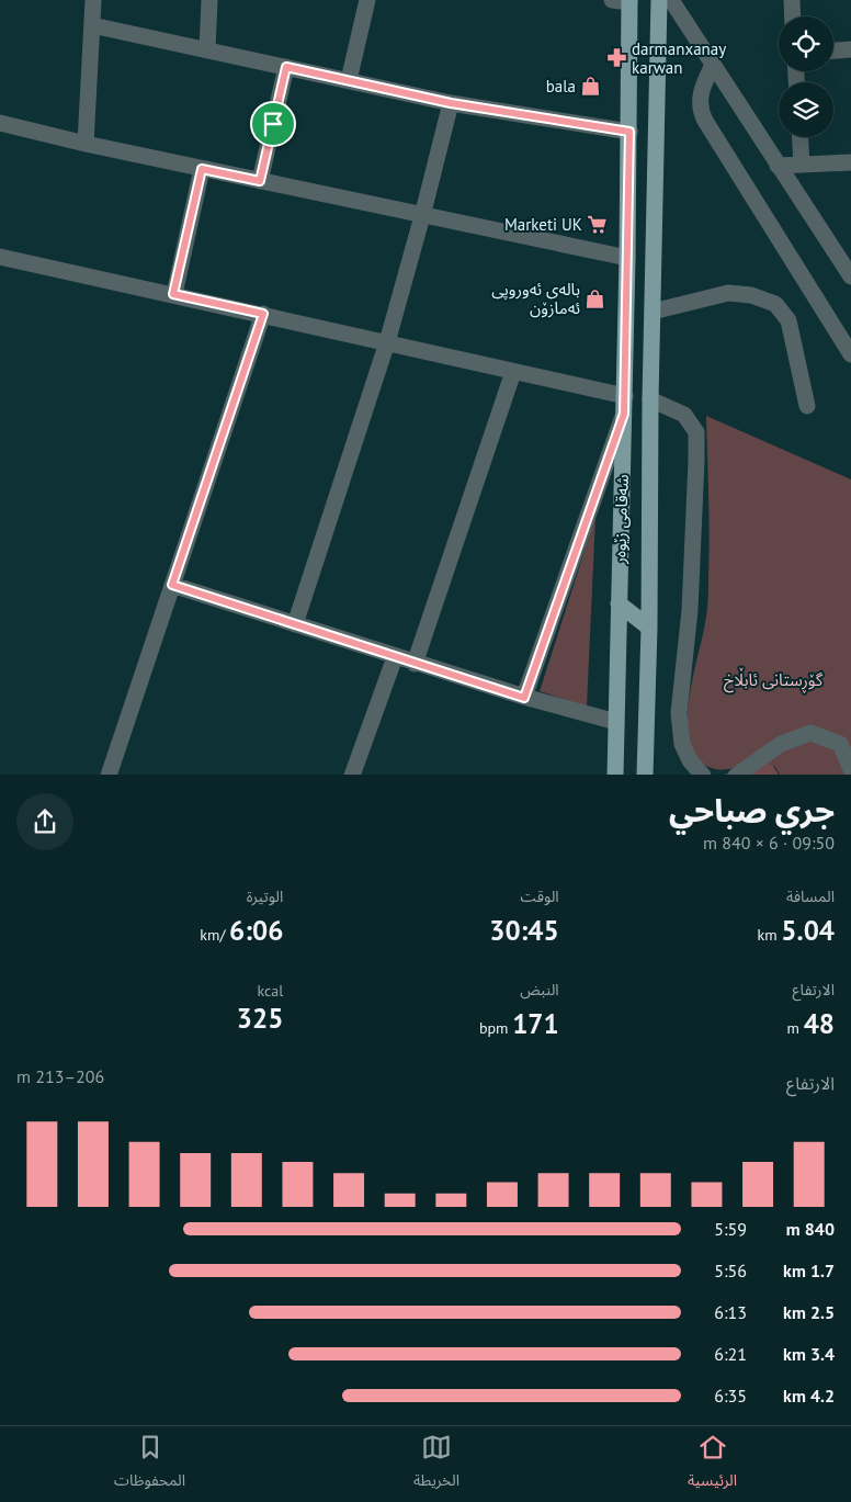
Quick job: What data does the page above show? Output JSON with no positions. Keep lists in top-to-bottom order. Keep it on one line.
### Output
{"streets":{"main road":["شەقامی زێوەر"]},"parks":["گۆڕستانی ئابڵاخ"],"places":{"pharmacy":["darmanxanay karwan"],"shop":["bala","بالەی ئەوروپی ئەمازۆن"],"supermarket":["Marketi UK"]},"page":{"heading":["جري صباحي","09:50 · 6 × 840 m"],"stats":[["المسافة","5.04 km"],["الوقت","30:45"],["الوتيرة","6:06 /km"],["الارتفاع","48 m"],["النبض","171 bpm"],["kcal","325"]],"chart":["الارتفاع","206–213 m"],"list":[{"name":"840 m","note":"5:59"},{"name":"1.7 km","note":"5:56"},{"name":"2.5 km","note":"6:13"},{"name":"3.4 km","note":"6:21"},{"name":"4.2 km","note":"6:35"}],"tabs":["الرئيسية","الخريطة","المحفوظات"]}}
